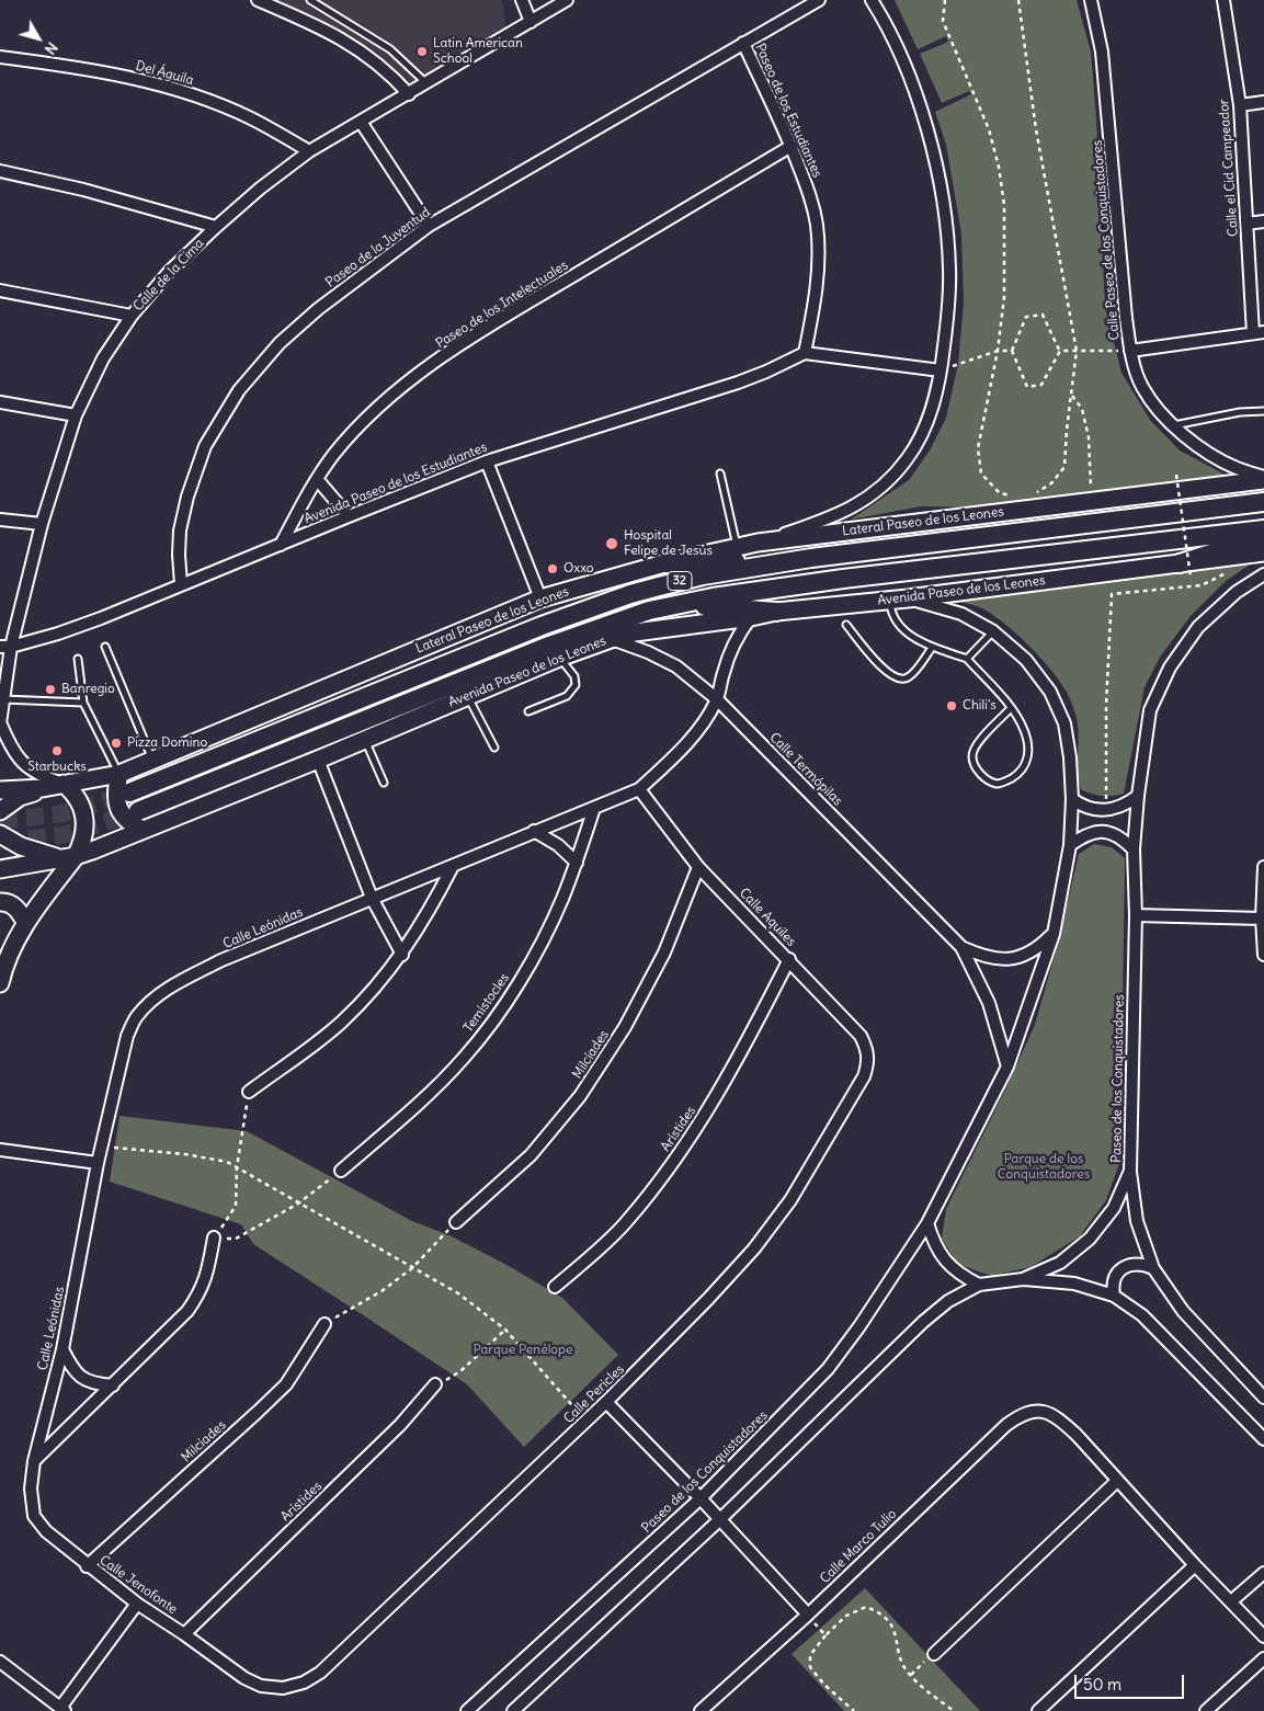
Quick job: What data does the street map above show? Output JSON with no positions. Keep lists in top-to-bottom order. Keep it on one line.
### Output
{"streets":{"main road":["32","Avenida Paseo de los Leones"],"street":["Del Águila","Paseo de los Estudiantes","Calle el Cid Campeador","Calle Paseo de los Conquistadores","Paseo de la Juventud","Calle de la Cima","Paseo de los Intelectuales","Avenida Paseo de los Estudiantes","Lateral Paseo de los Leones","Calle Termópilas","Calle Aquiles","Calle Leónidas","Temístocles","Milcíades","Paseo de los Conquistadores","Arístides","Calle Pericles","Calle Marco Tulio","Calle Jenofonte"]},"crossings":[["Del Águila","Calle de la Cima"],["Paseo de los Estudiantes","Paseo de la Juventud"],["Paseo de los Estudiantes","Paseo de los Intelectuales"],["Paseo de los Estudiantes","Avenida Paseo de los Estudiantes"],["Calle Paseo de los Conquistadores","Lateral Paseo de los Leones"],["Paseo de la Juventud","Avenida Paseo de los Estudiantes"],["Calle de la Cima","Avenida Paseo de los Estudiantes"],["Calle de la Cima","Lateral Paseo de los Leones"],["Paseo de los Intelectuales","Avenida Paseo de los Estudiantes"],["Avenida Paseo de los Leones","Calle Termópilas"],["Avenida Paseo de los Leones","Calle Leónidas"],["Avenida Paseo de los Leones","Paseo de los Conquistadores"],["Calle Termópilas","Calle Leónidas"],["Calle Termópilas","Paseo de los Conquistadores"],["Calle Aquiles","Calle Leónidas"],["Calle Aquiles","Milcíades"],["Calle Aquiles","Arístides"],["Calle Aquiles","Calle Pericles"],["Calle Leónidas","Temístocles"],["Calle Leónidas","Calle Jenofonte"],["Milcíades","Calle Jenofonte"],["Arístides","Calle Jenofonte"],["Calle Pericles","Calle Jenofonte"]],"parks":["Parque de los Conquistadores","Parque Penélope"],"places":["Latin American School","Hospital Felipe de Jesús","Oxxo","Banregio","Chili's","Pizza Domino","Starbucks"],"scale_bar":"50 m","north":"bottom right"}
